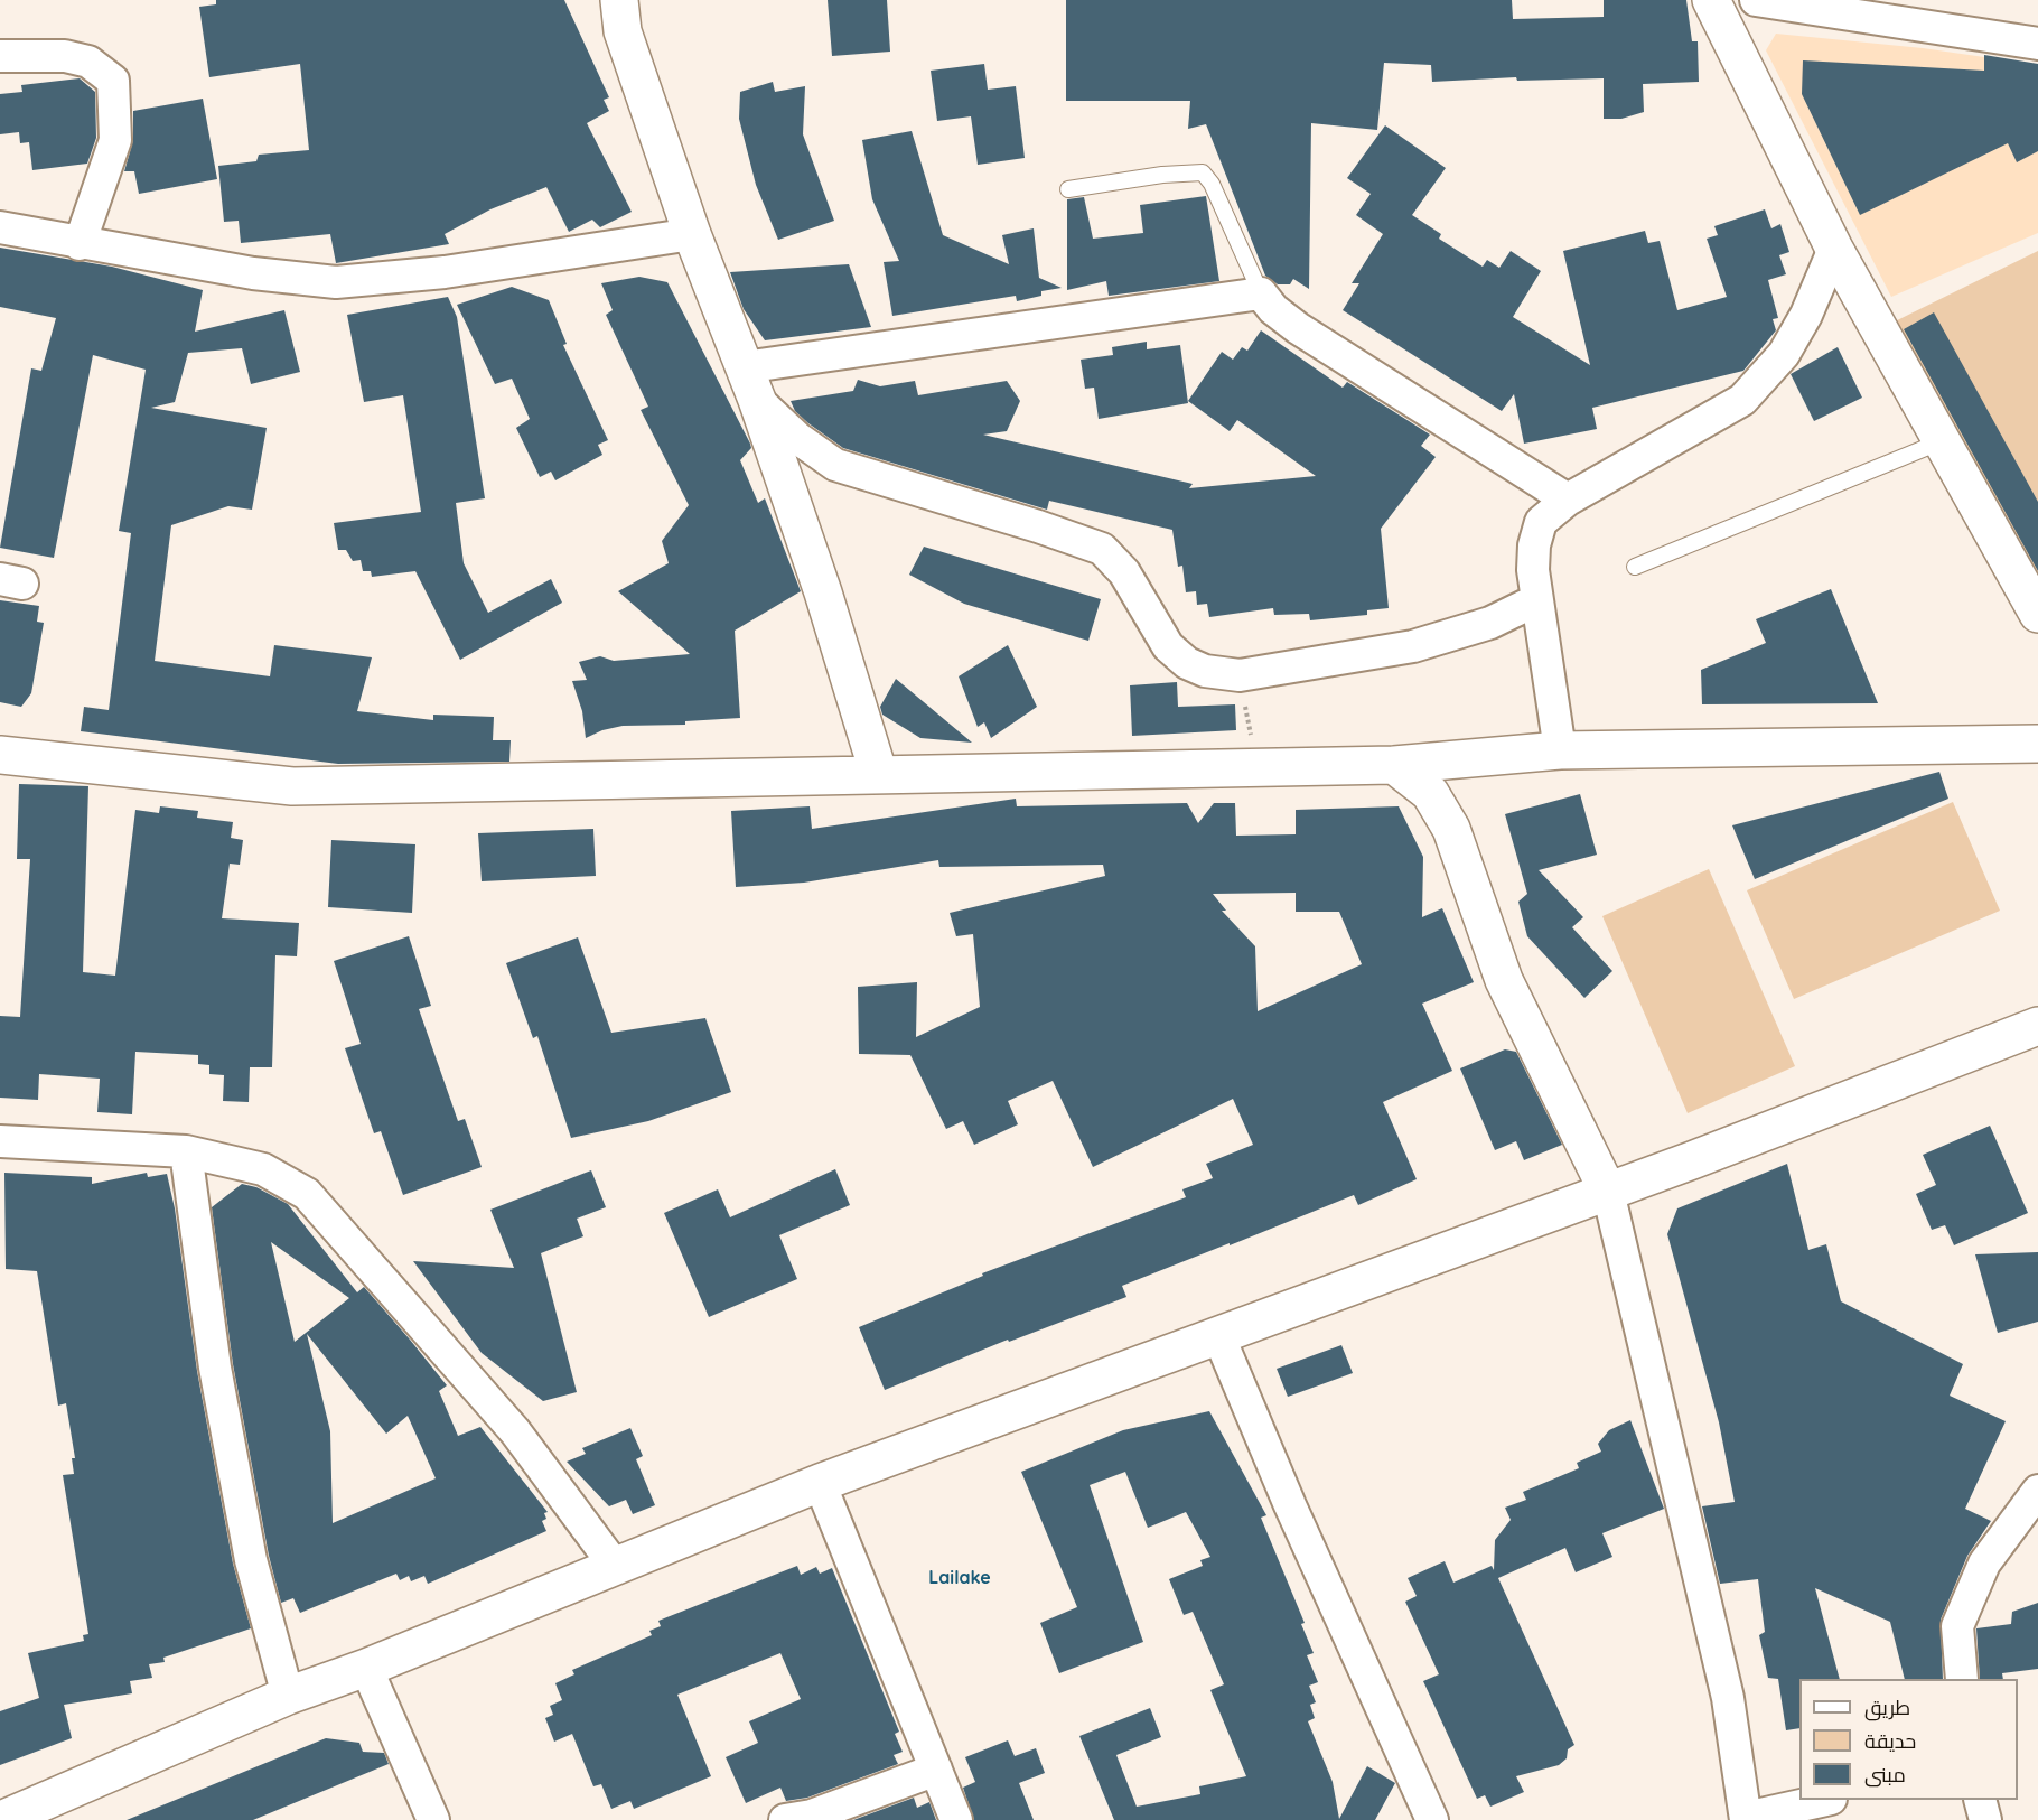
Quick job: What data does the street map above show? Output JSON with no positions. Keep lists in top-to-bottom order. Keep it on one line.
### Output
{"districts":["Lailake"],"legend":["طريق","حديقة","مبنى"]}
